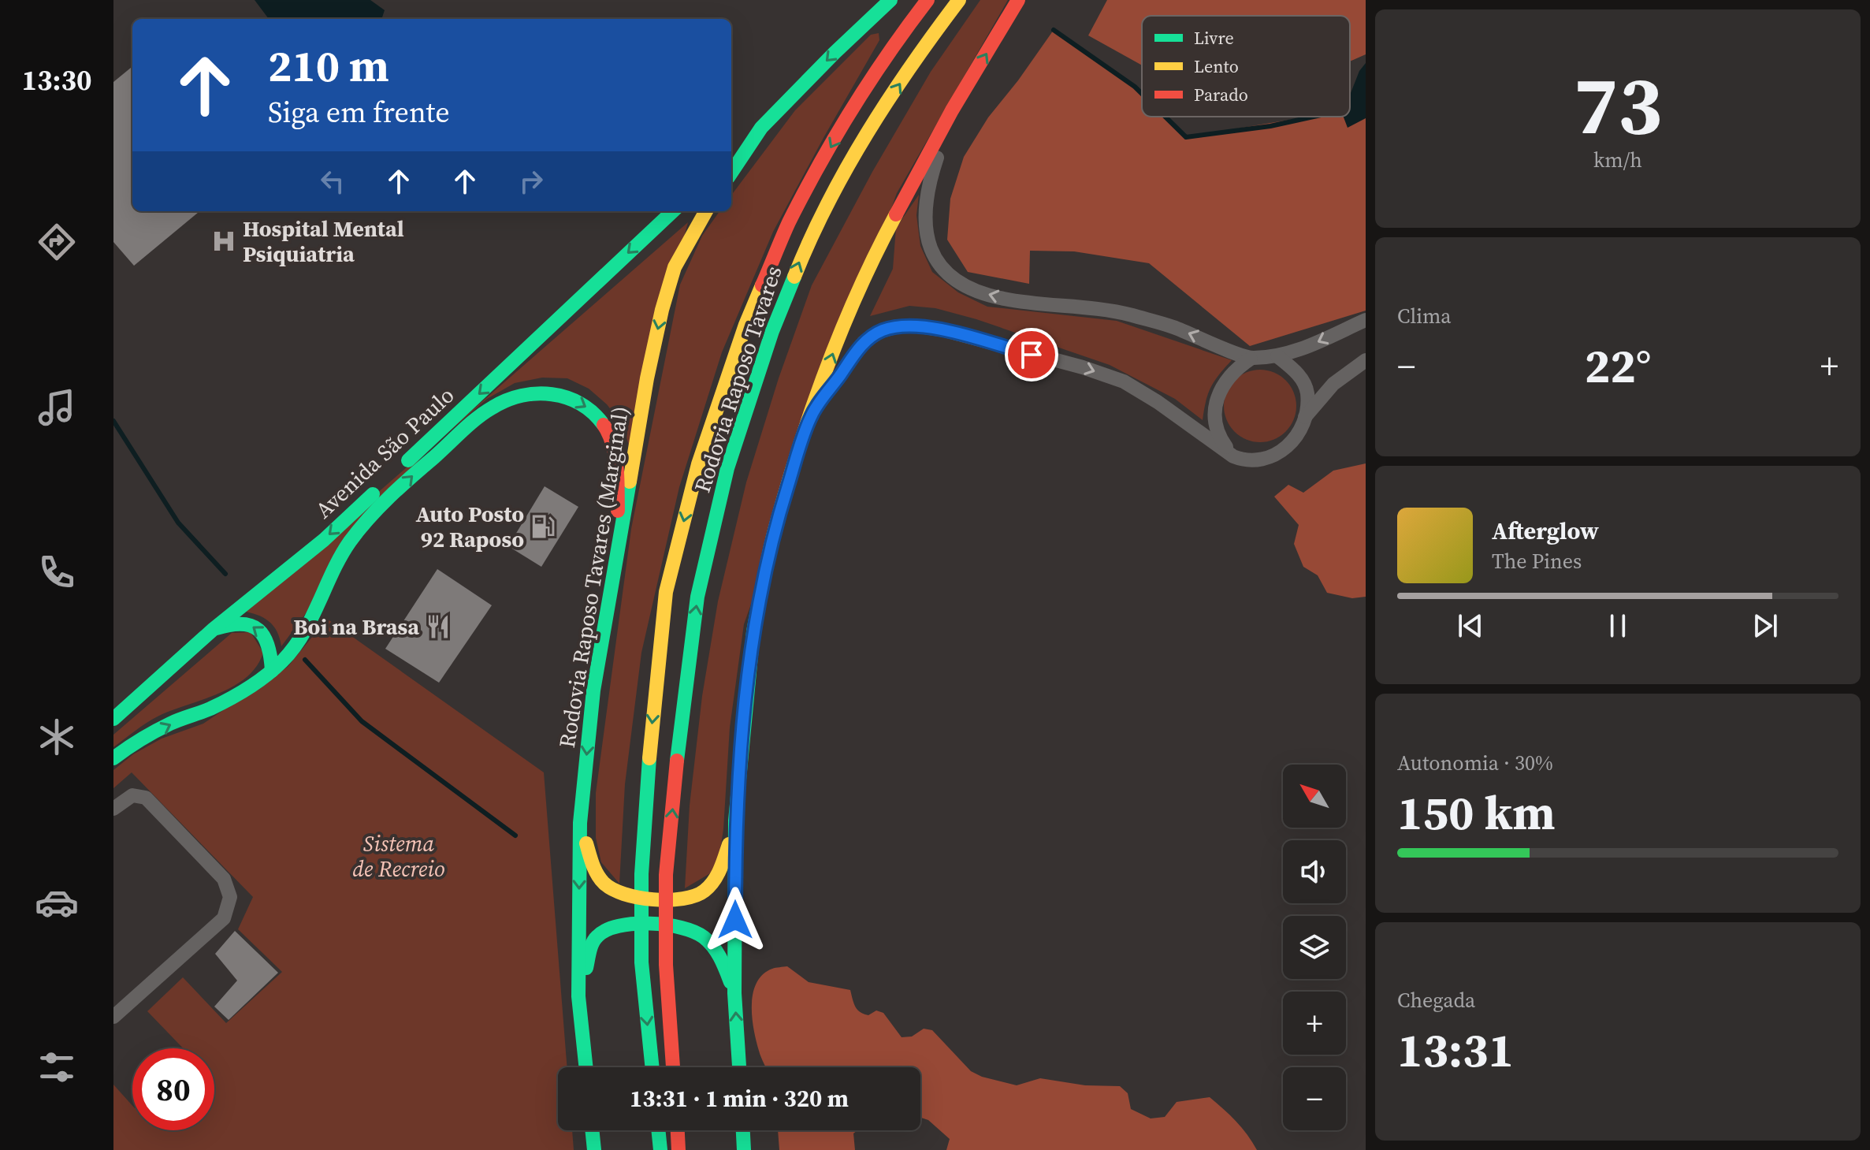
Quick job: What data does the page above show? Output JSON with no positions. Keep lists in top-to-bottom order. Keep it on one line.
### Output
{"streets":{"main road":["Rodovia Raposo Tavares","Avenida São Paulo","Rodovia Raposo Tavares (Marginal)"]},"crossings":[["Avenida São Paulo","Rodovia Raposo Tavares (Marginal)"]],"one_way":["Rodovia Raposo Tavares (Marginal)"],"parks":["Sistema de Recreio"],"places":{"hospital":["Hospital Mental Psiquiatria"],"fuel station":["Auto Posto 92 Raposo"],"restaurant":["Boi na Brasa"]},"legend":["Livre","Lento","Parado"],"north":"top left","page":{"tabs":"13:30","tile":[["73","km/h"],"Clima",["Autonomia · 30%","150 km"],["Chegada","13:31"]],"turn":["210 m","Siga em frente"],"heat":["−","22°","+"],"song":["Afterglow","The Pines"],"map_buttons":["+","−"],"limit":"80","trip":"13:31 · 1 min · 320 m"}}
